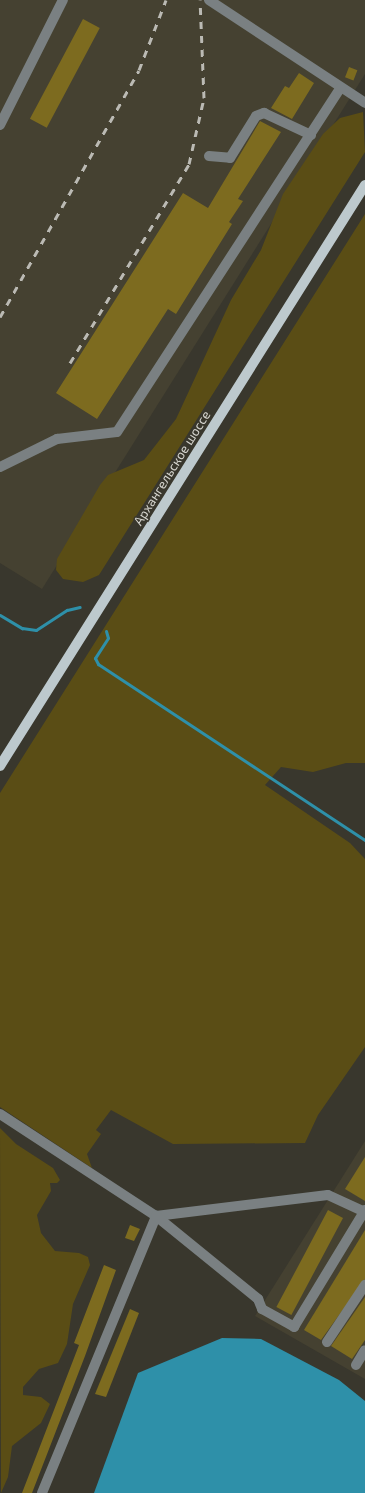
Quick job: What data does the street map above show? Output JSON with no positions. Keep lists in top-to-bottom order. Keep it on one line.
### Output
{"streets":{"main road":["Архангельское шоссе"]}}
